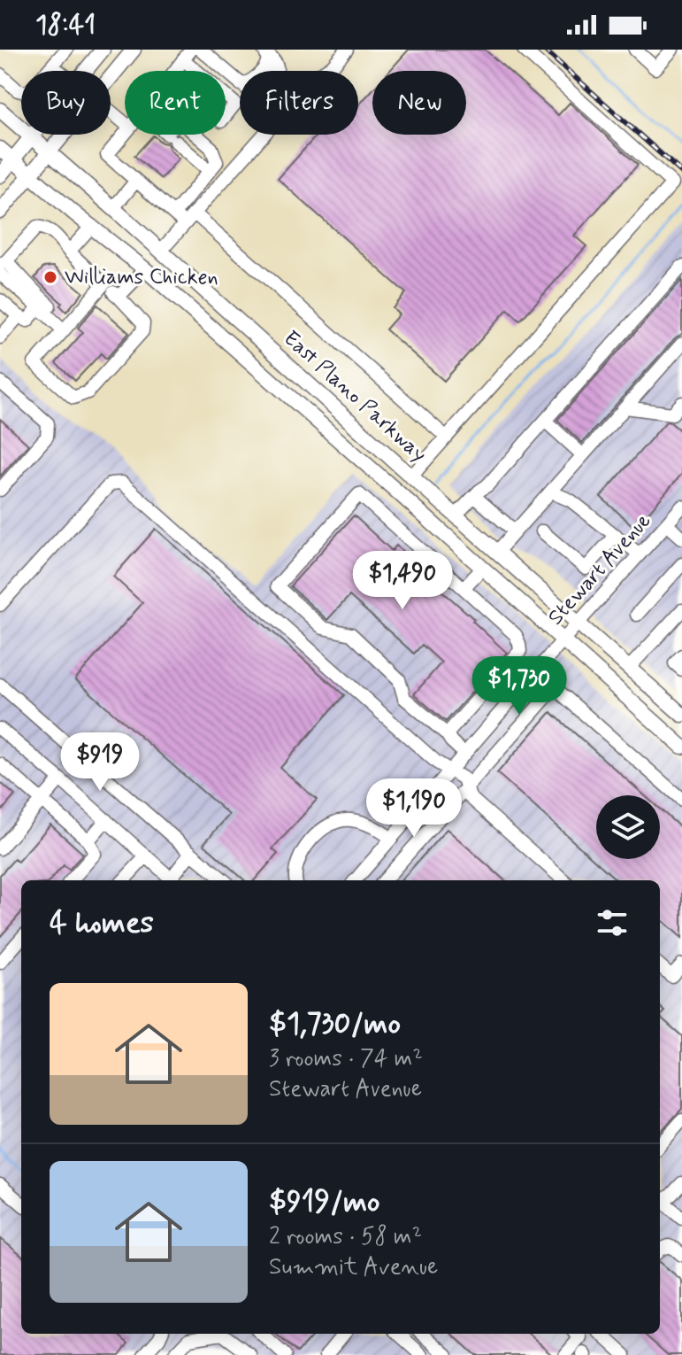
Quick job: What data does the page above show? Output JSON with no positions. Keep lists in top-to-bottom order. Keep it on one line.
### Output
{"streets":{"main road":["East Plano Parkway"],"street":["Stewart Avenue"]},"crossings":[["East Plano Parkway","Stewart Avenue"]],"places":["Williams Chicken"],"page":{"status":"18:41","chip":["Buy","Rent","Filters","New"],"price":["$1,490","$1,730","$919","$1,190"],"heading":"4 homes","list":[{"name":"$1,730/mo","note":"3 rooms · 74 m² · Stewart Avenue"},{"name":"$919/mo","note":"2 rooms · 58 m² · Summit Avenue"}]}}
